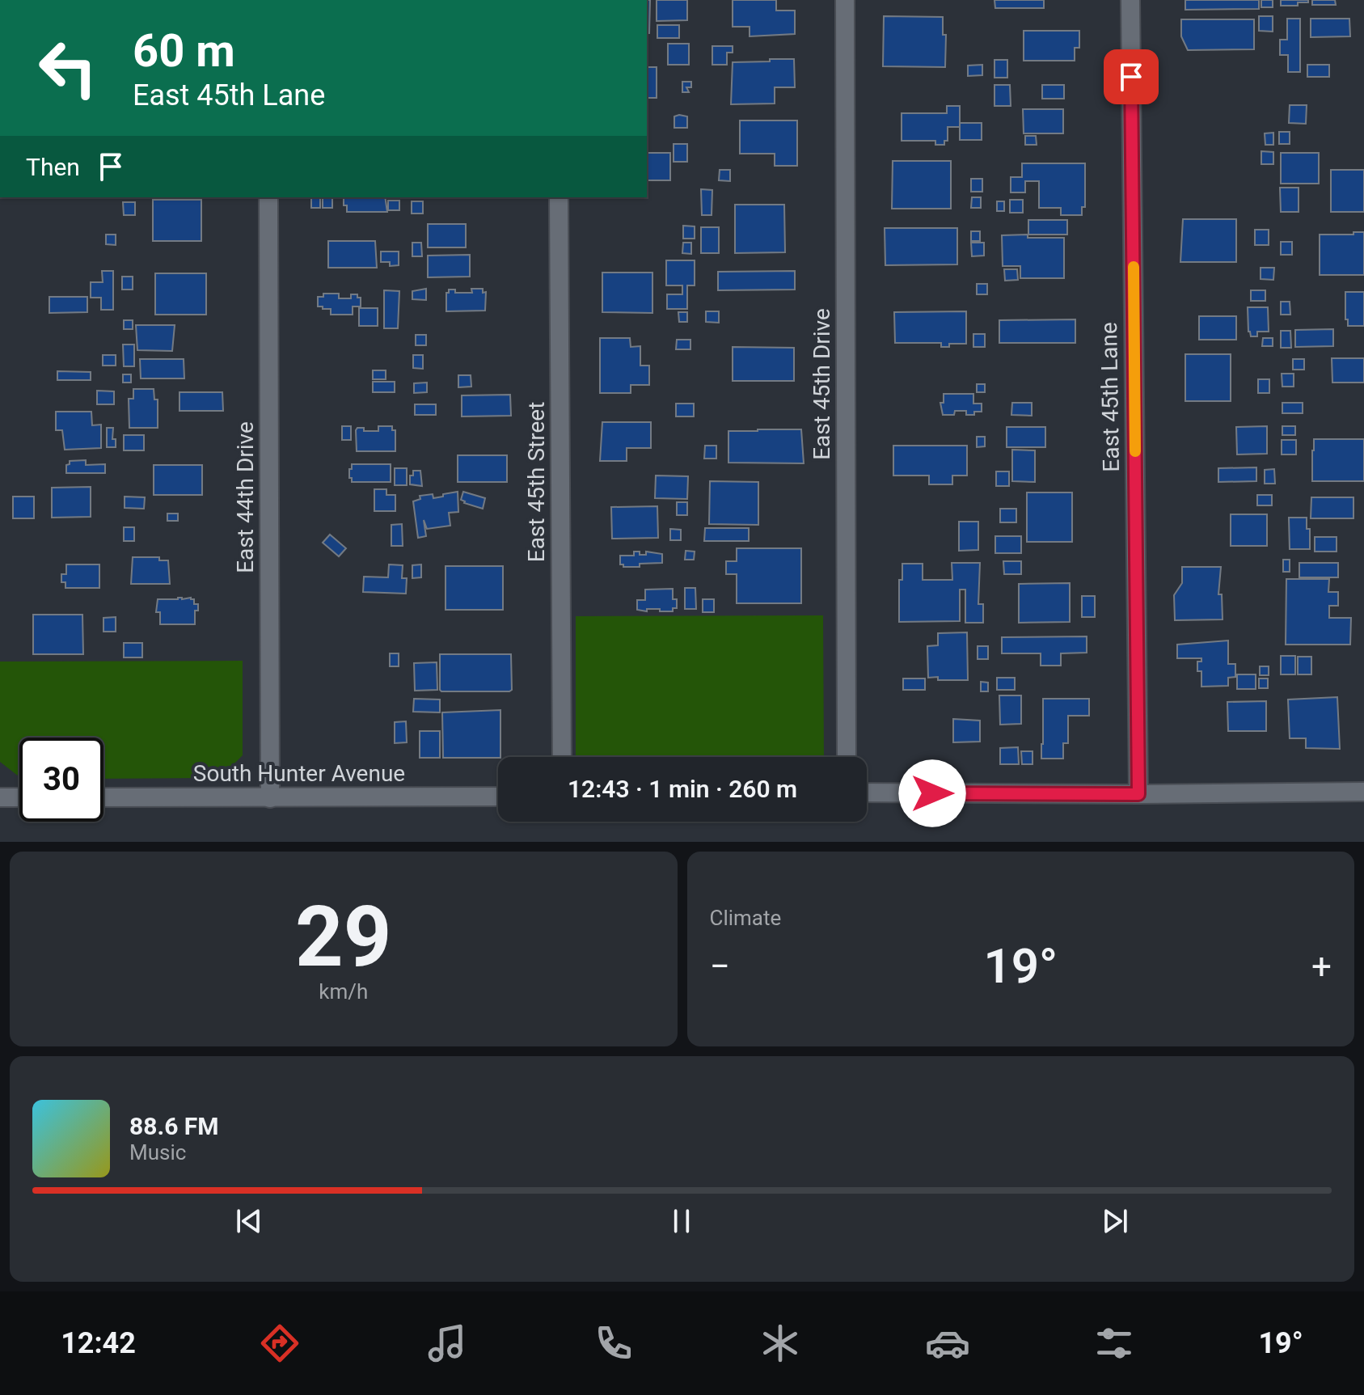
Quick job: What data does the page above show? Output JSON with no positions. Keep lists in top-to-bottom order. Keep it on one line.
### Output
{"streets":{"street":["East 45th Drive","East 45th Lane","East 45th Street","East 44th Drive","South Hunter Avenue"]},"crossings":[["East 44th Drive","South Hunter Avenue"]],"page":{"turn":["60 m","East 45th Lane"],"then":"Then","limit":"30","trip":"12:43 · 1 min · 260 m","tile":[["29","km/h"],"Climate"],"heat":["−","19°","+"],"song":["88.6 FM","Music"],"tabs":["12:42","19°"]}}
